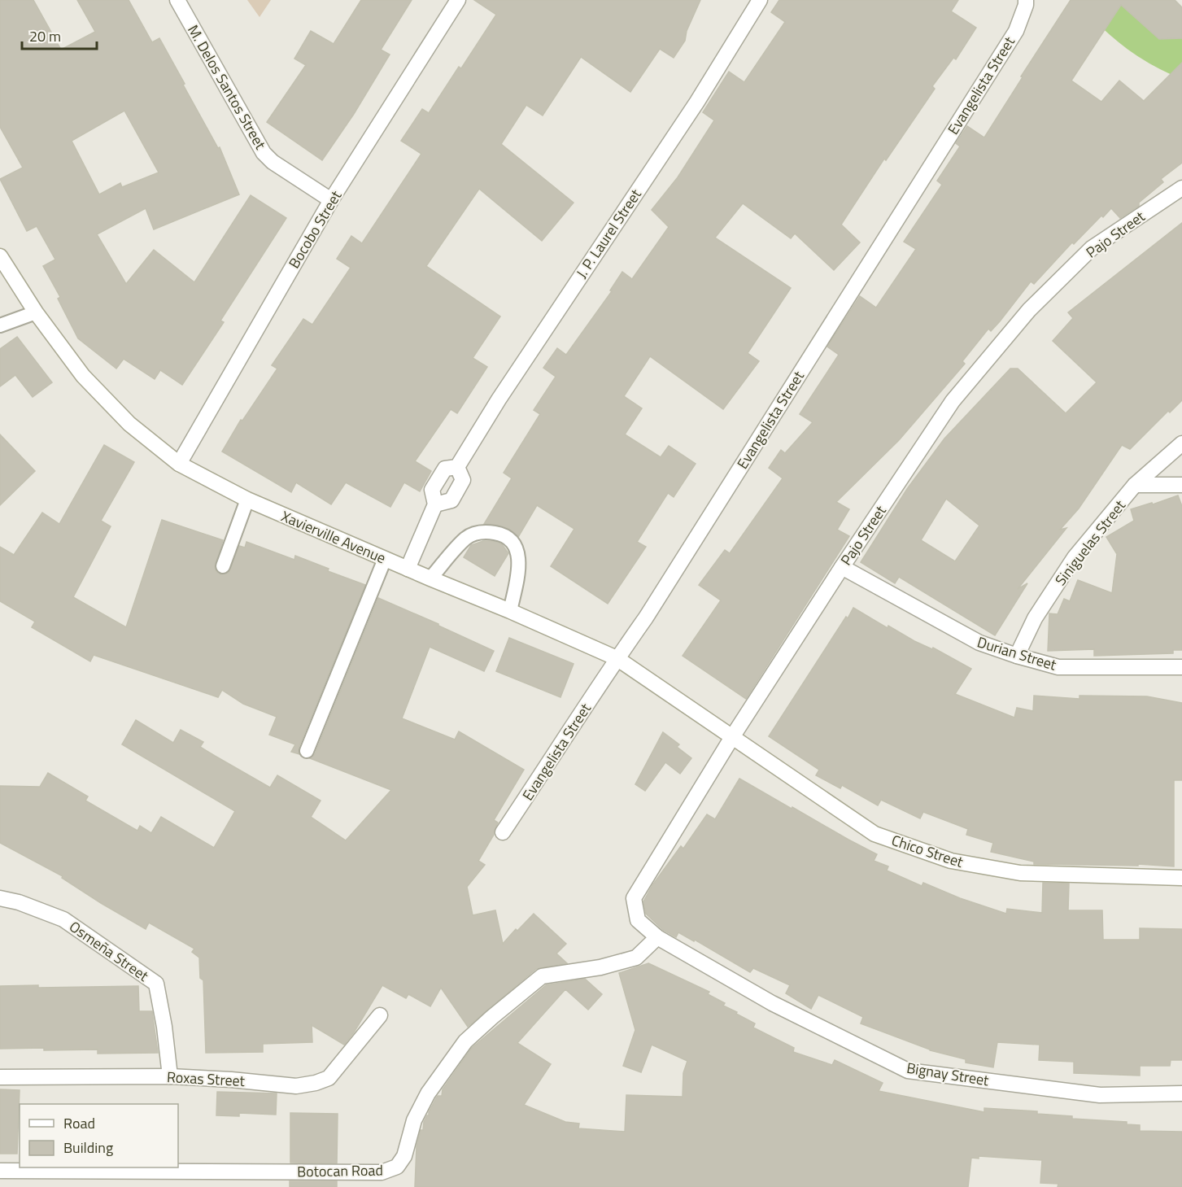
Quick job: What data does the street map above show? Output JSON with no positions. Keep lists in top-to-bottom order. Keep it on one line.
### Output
{"streets":{"street":["Evangelista Street","M. Delos Santos Street","Bocobo Street","J. P. Laurel Street","Pajo Street","Xavierville Avenue","Siniguelas Street","Durian Street","Chico Street","Osmeña Street","Bignay Street","Roxas Street","Botocan Road"]},"crossings":[["Evangelista Street","Xavierville Avenue"],["M. Delos Santos Street","Bocobo Street"],["Bocobo Street","Xavierville Avenue"],["J. P. Laurel Street","Xavierville Avenue"],["Pajo Street","Xavierville Avenue"],["Pajo Street","Durian Street"],["Pajo Street","Chico Street"],["Pajo Street","Bignay Street"],["Pajo Street","Botocan Road"],["Xavierville Avenue","Chico Street"],["Siniguelas Street","Durian Street"],["Osmeña Street","Roxas Street"],["Bignay Street","Botocan Road"]],"legend":["Road","Building"],"scale_bar":"20 m"}
